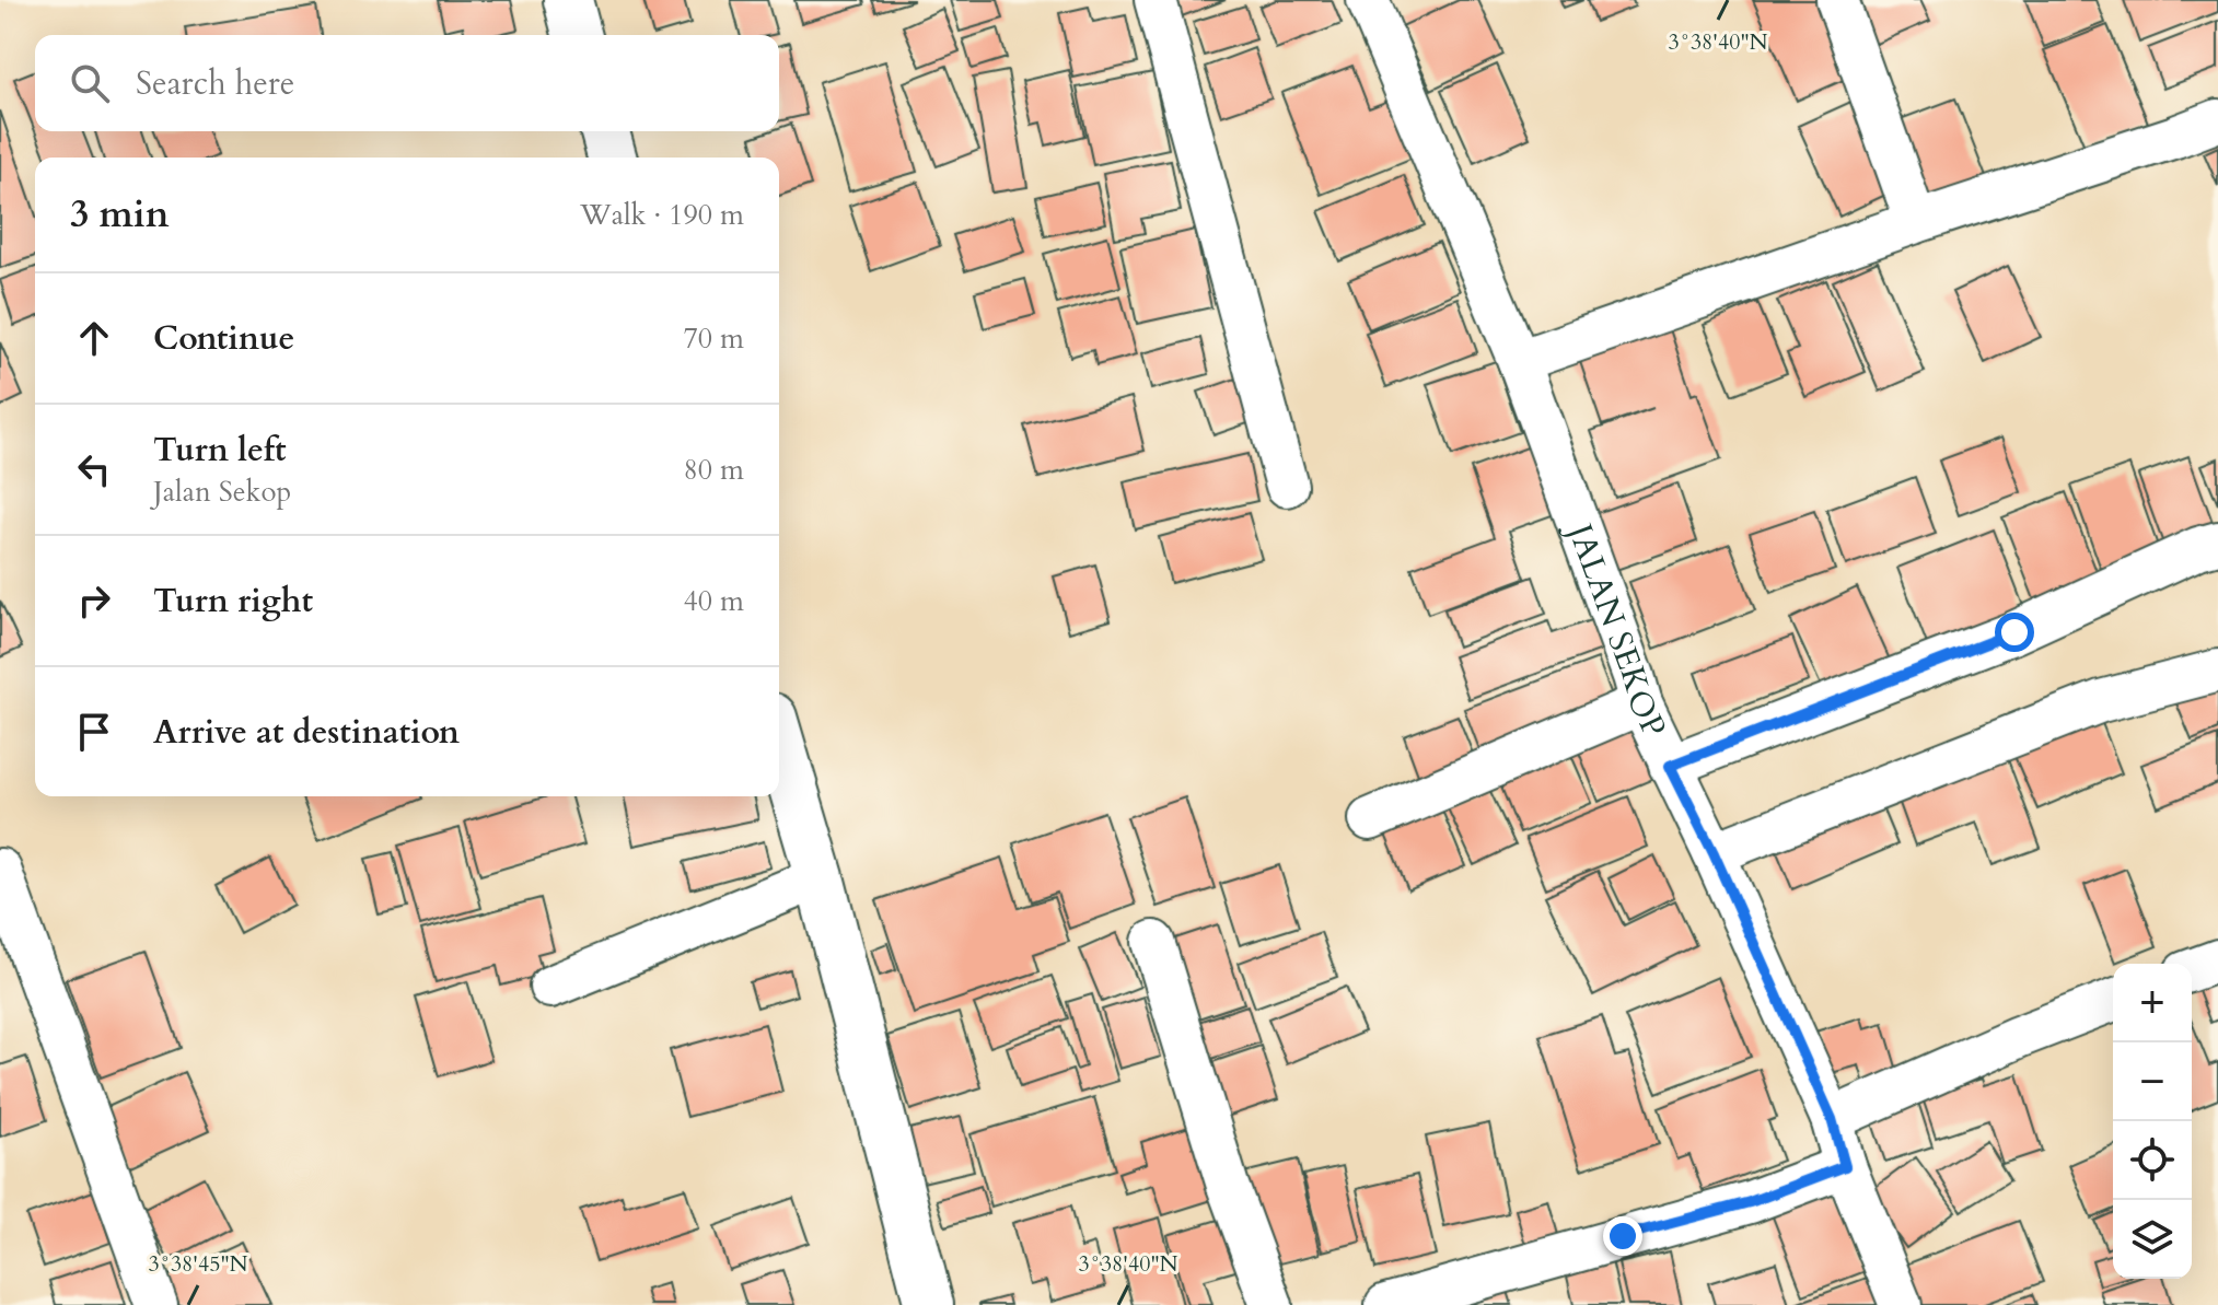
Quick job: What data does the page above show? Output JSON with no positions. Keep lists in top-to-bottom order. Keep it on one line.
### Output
{"streets":{"street":["JALAN SEKOP"]},"page":{"search":"Search here","heading":["3 min","Walk · 190 m"],"list":[["Continue","70 m"],["Turn left","Jalan Sekop","80 m"],["Turn right","40 m"],"Arrive at destination"],"map_buttons":["+","−"]},"coordinates":["3°38'40\"N","3°38'45\"N"]}
